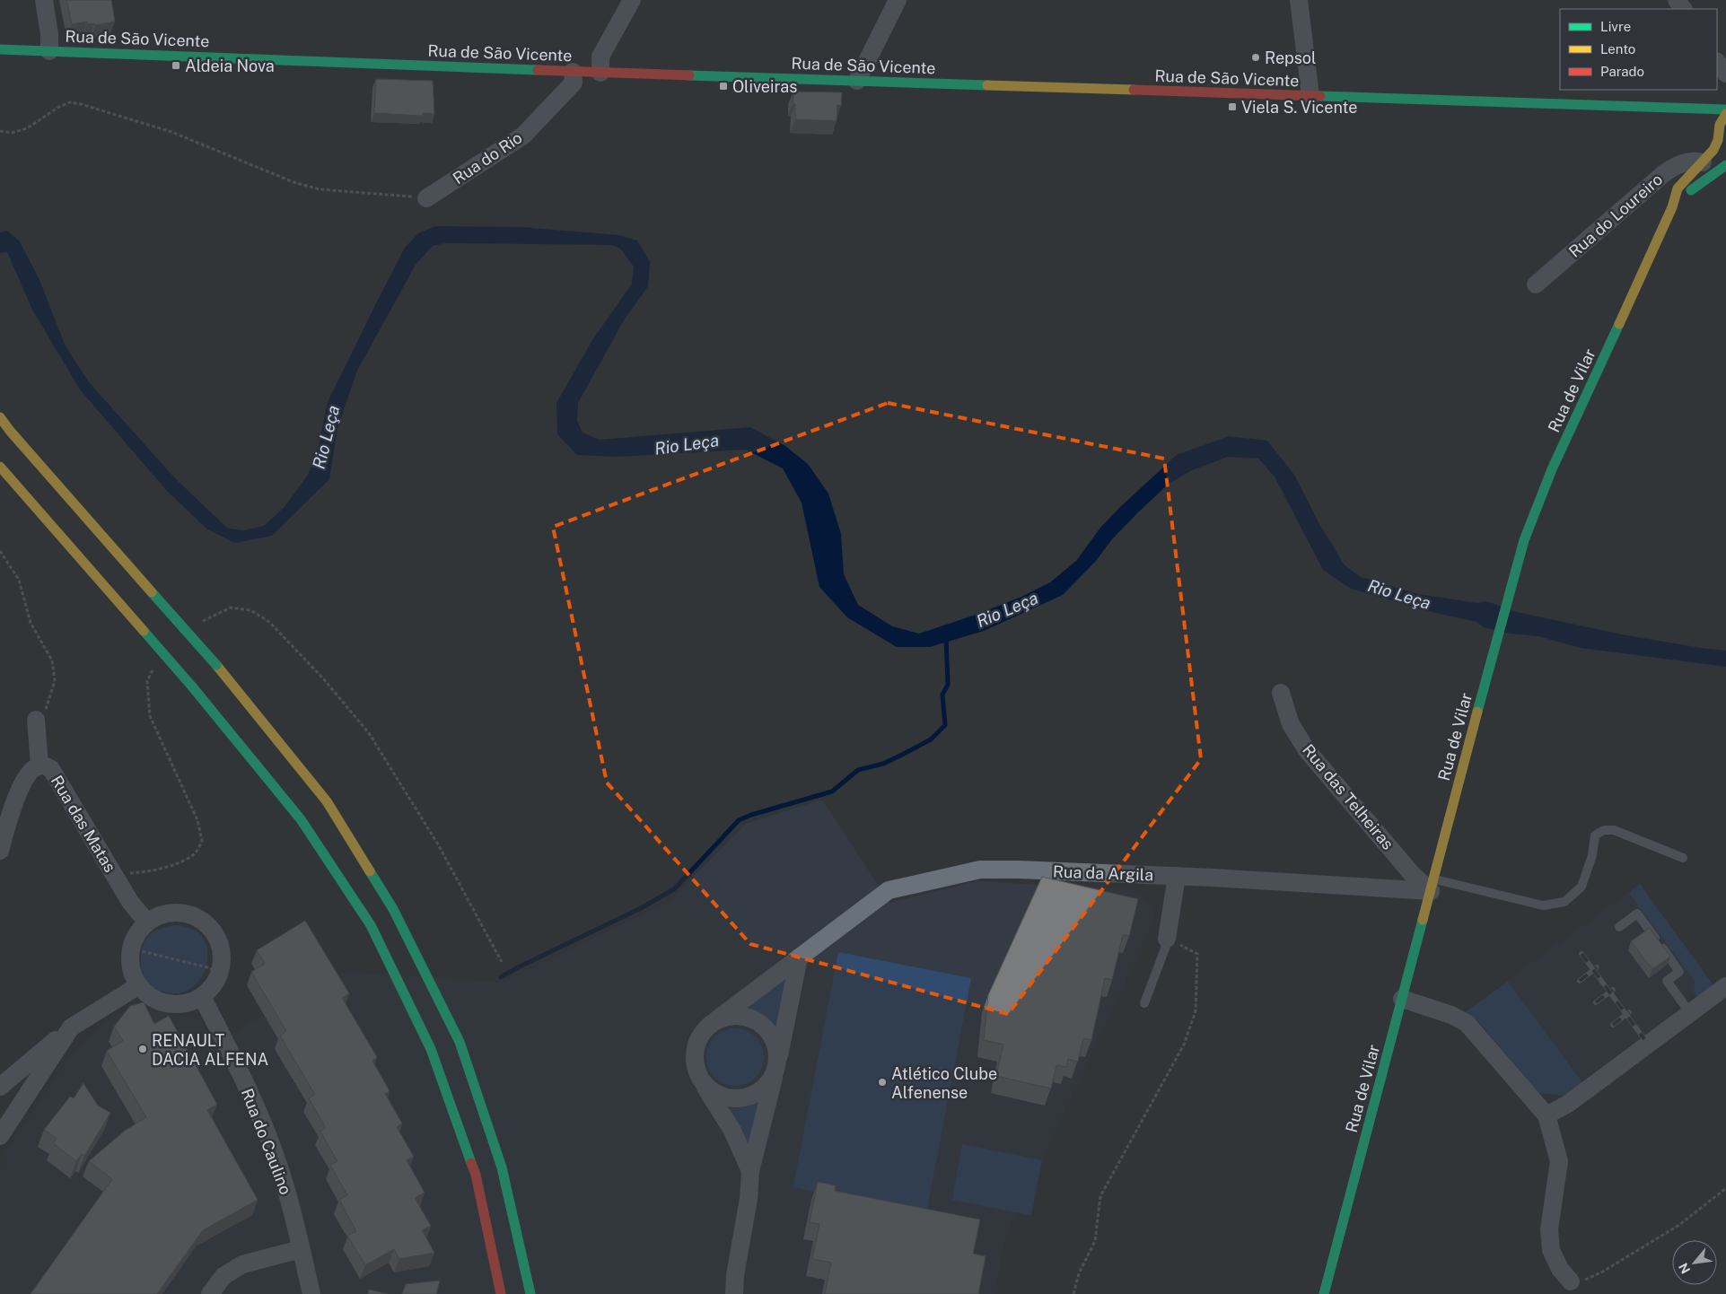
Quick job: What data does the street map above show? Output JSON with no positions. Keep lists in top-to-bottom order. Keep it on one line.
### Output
{"streets":{"main road":["Rua de São Vicente","Rua de Vilar"],"street":["Rua do Rio","Rua do Loureiro","Rua das Telheiras","Rua das Matas","Rua da Argila","Rua do Caulino"]},"crossings":[["Rua de São Vicente","Rua do Rio"],["Rua do Loureiro","Rua de Vilar"],["Rua de Vilar","Rua das Telheiras"],["Rua de Vilar","Rua da Argila"],["Rua das Telheiras","Rua da Argila"]],"water":["Rio Leça"],"places":{"other":["Repsol","RENAULT DACIA ALFENA","Atlético Clube Alfenense"],"transit":["Aldeia Nova","Oliveiras","Viela S. Vicente"]},"legend":["Livre","Lento","Parado"],"north":"bottom left"}
